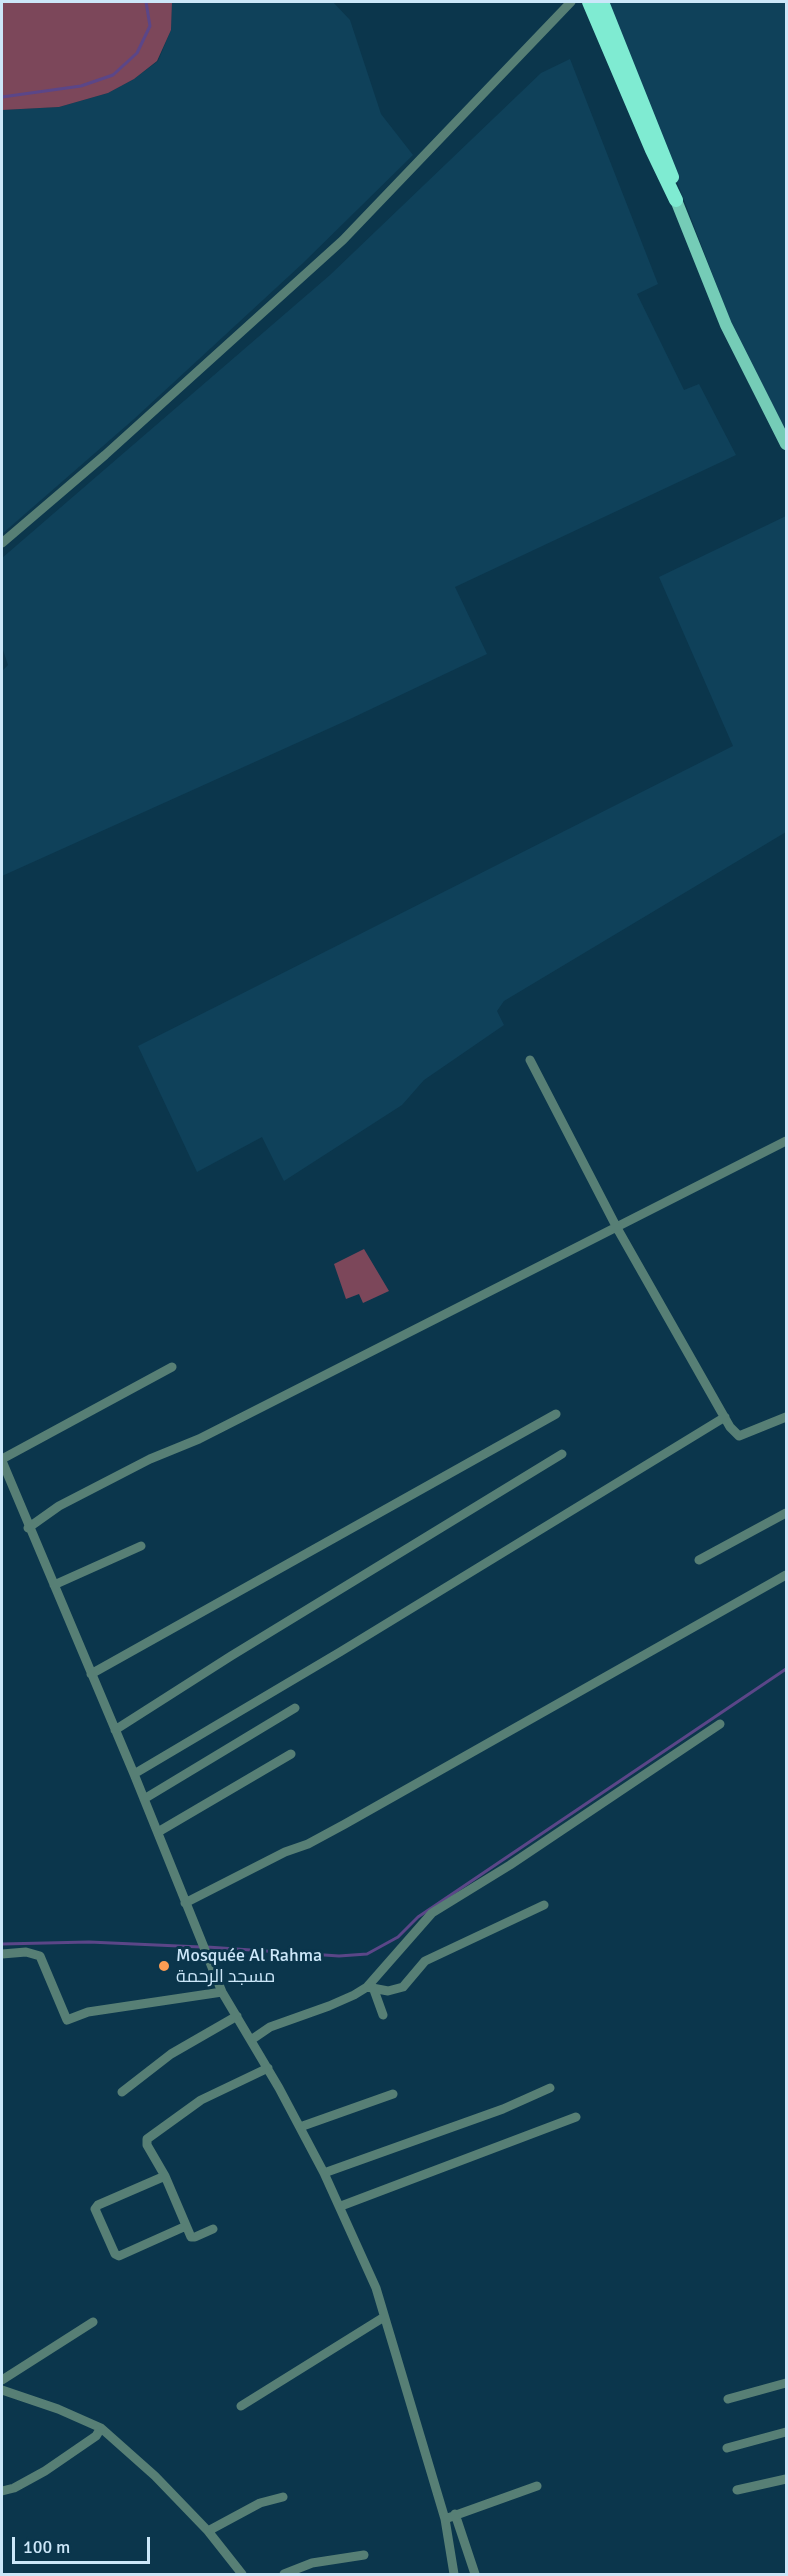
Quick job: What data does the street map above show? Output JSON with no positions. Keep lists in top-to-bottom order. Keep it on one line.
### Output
{"places":["Mosquée Al Rahma مسجد الرحمة"],"scale_bar":"100 m"}
